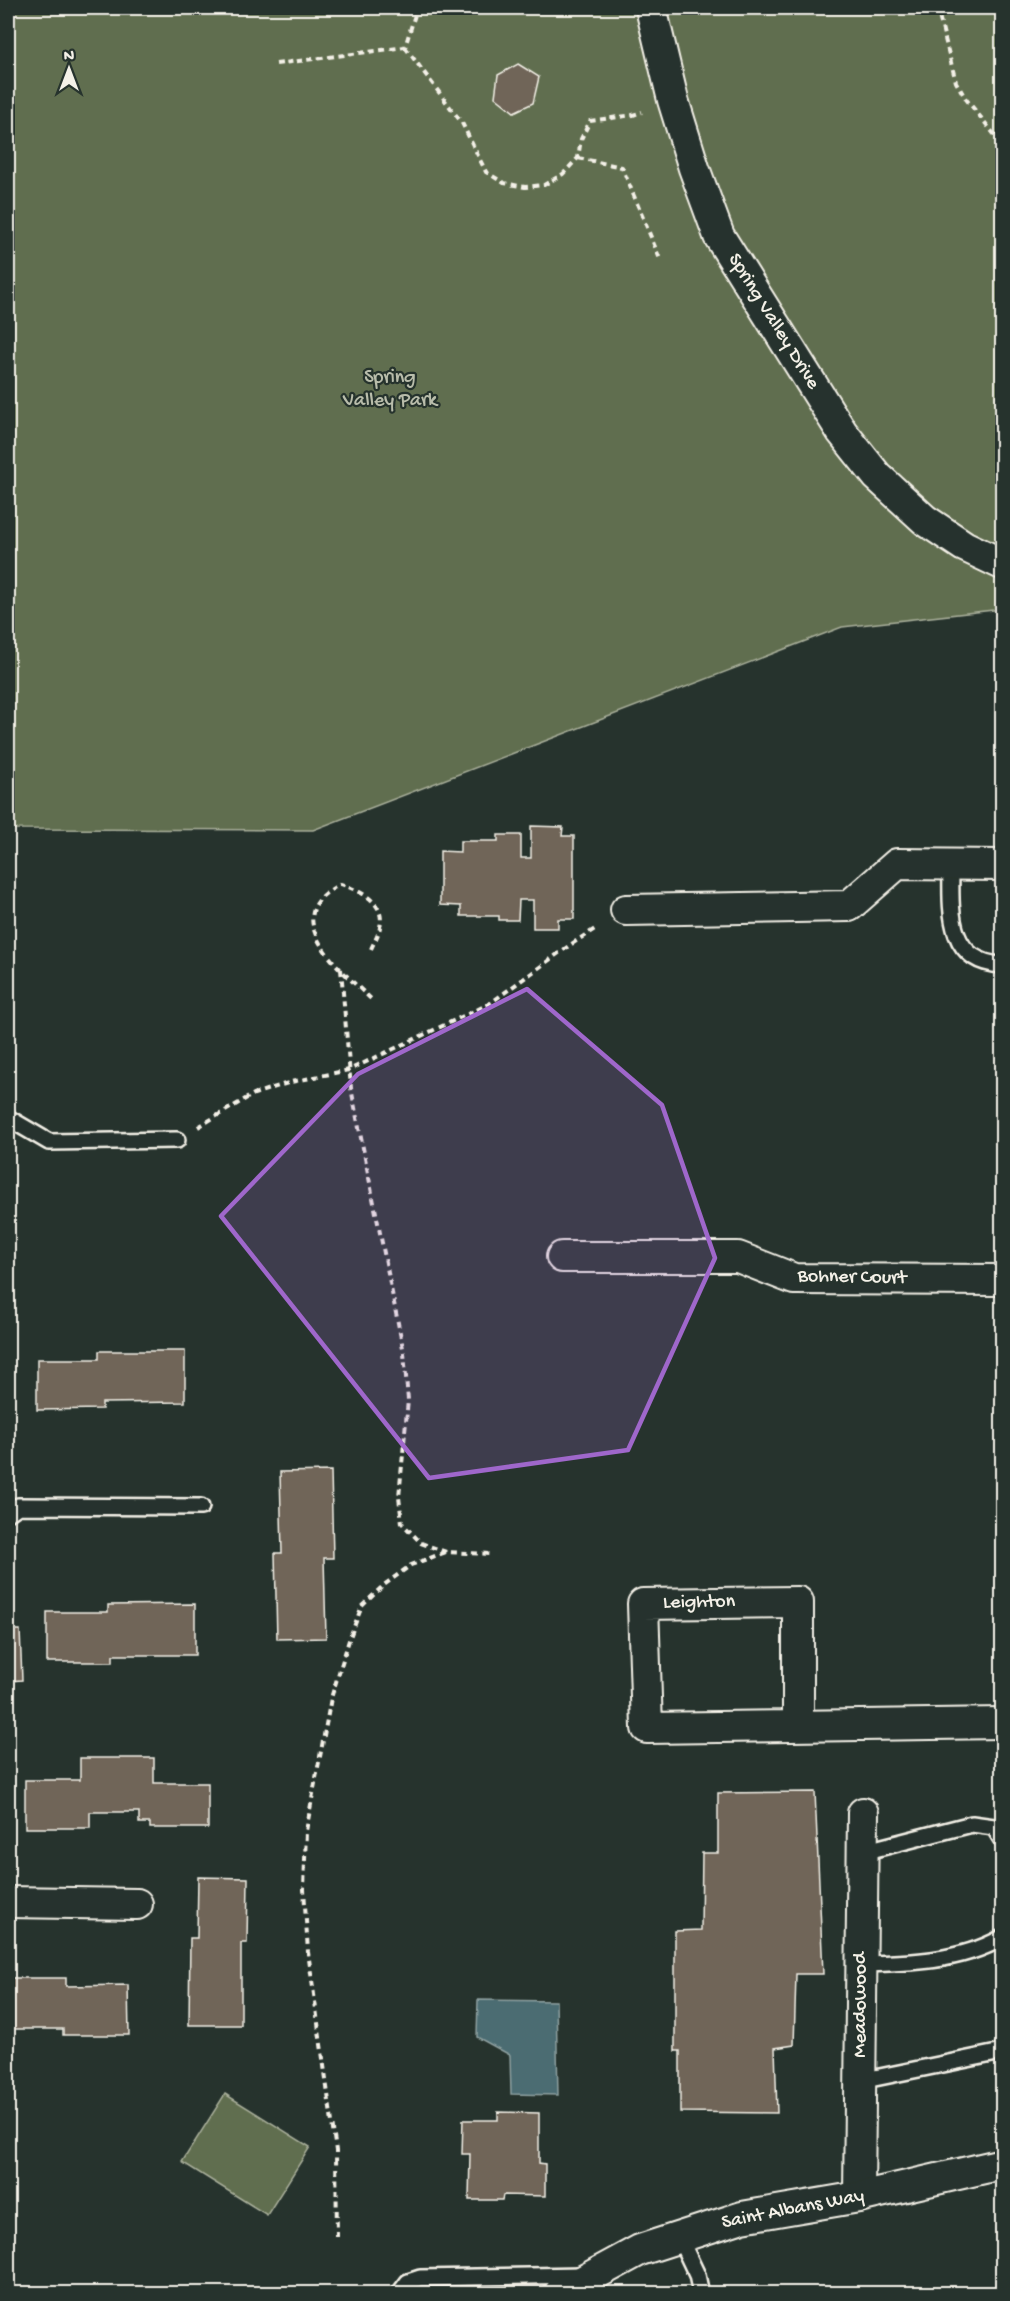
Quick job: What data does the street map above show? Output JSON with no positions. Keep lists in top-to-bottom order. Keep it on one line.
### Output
{"streets":{"street":["Spring Valley Drive","Bohner Court","Leighton","Meadowood","Saint Albans Way"]},"crossings":[["Meadowood","Saint Albans Way"]],"parks":["Spring Valley Park"],"north":"top"}
